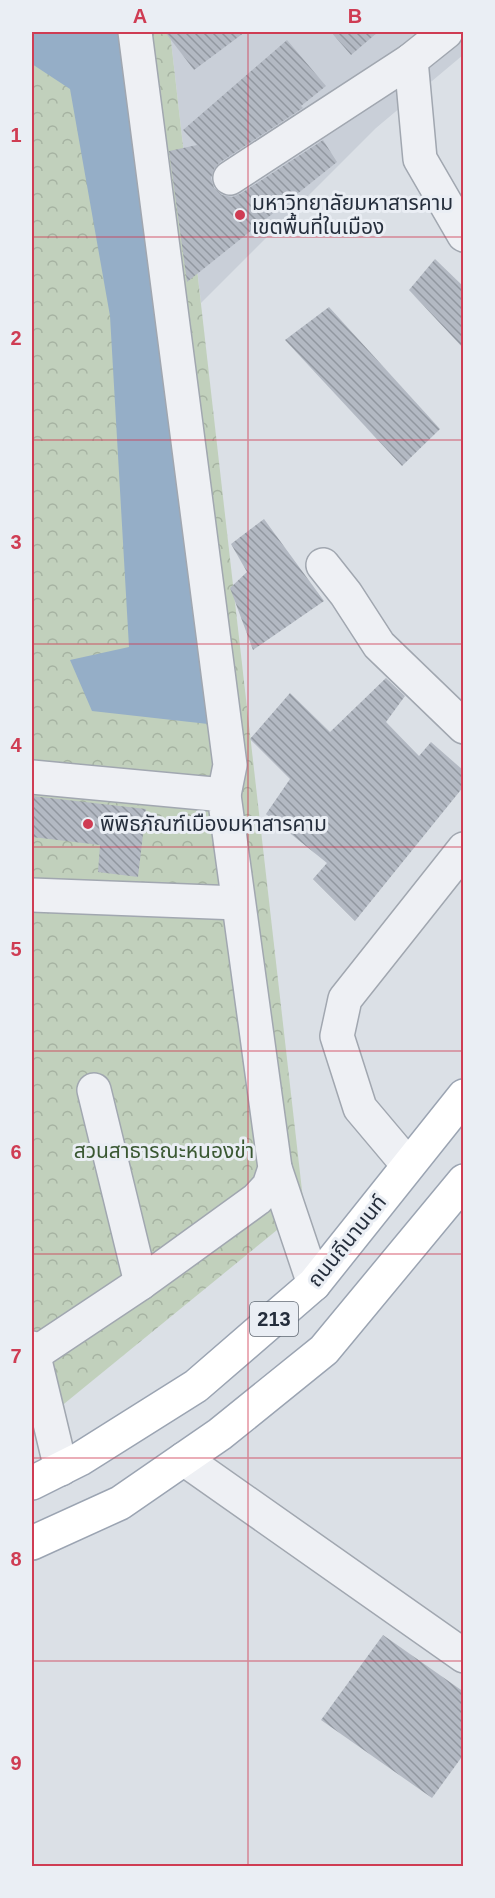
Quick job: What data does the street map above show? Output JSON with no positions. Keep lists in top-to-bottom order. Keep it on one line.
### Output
{"streets":{"main road":["ถนนถีนานนท์","213"]},"parks":["สวนสาธารณะหนองข่า"],"places":["มหาวิทยาลัยมหาสารคาม เขตพื้นที่ในเมือง","พิพิธภัณฑ์เมืองมหาสารคาม"],"grid":{"columns":["A","B"],"rows":["1","2","3","4","5","6","7","8","9"]}}
